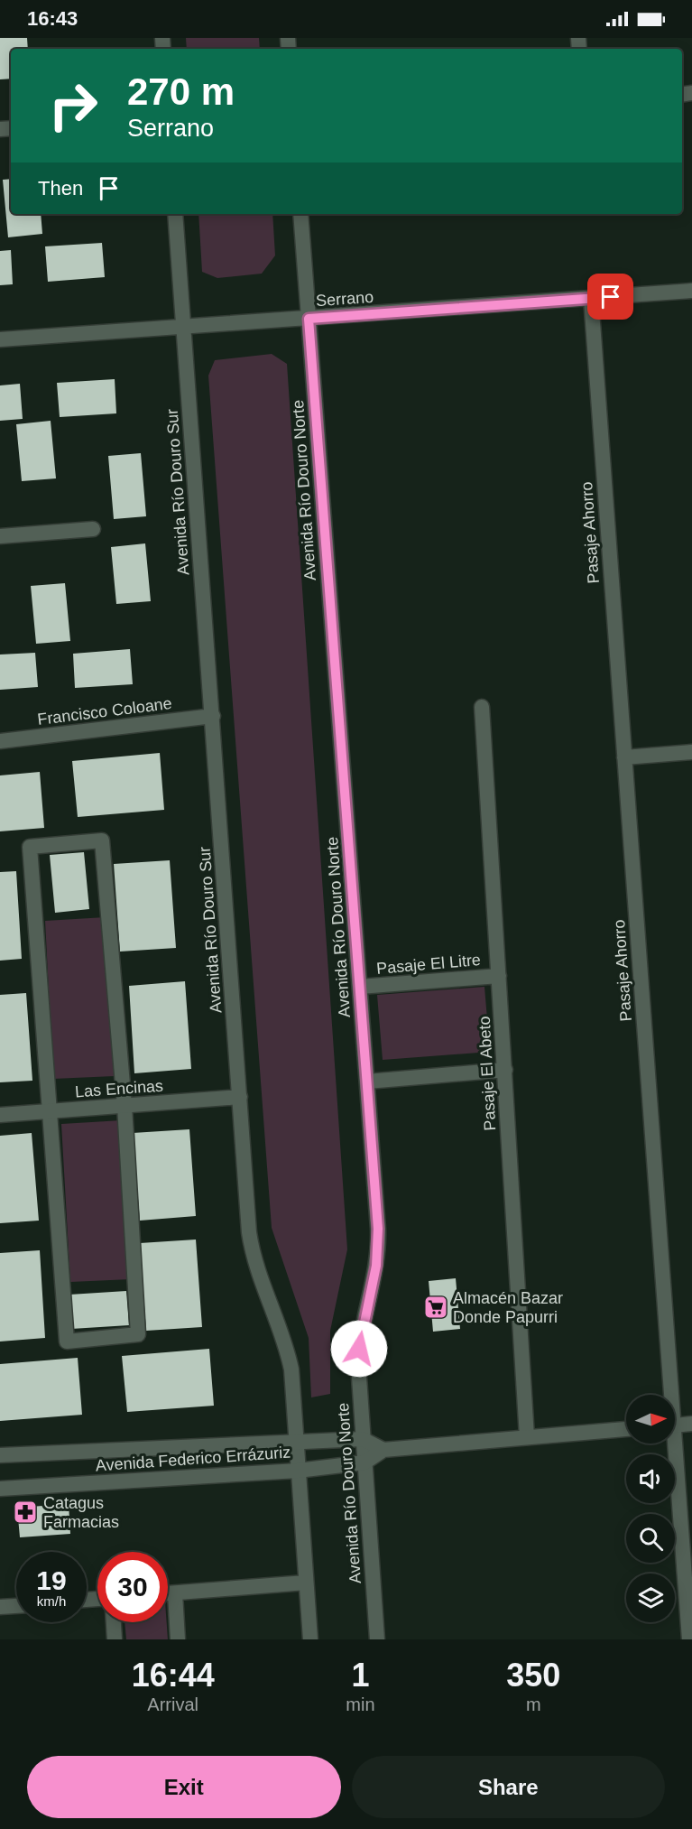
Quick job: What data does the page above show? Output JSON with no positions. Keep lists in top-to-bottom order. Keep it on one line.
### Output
{"streets":{"street":["Serrano","Avenida Río Douro Norte","Avenida Río Douro Sur","Pasaje Ahorro","Francisco Coloane","Pasaje El Litre","Pasaje El Abeto","Las Encinas","Avenida Federico Errázuriz"]},"crossings":[["Serrano","Avenida Río Douro Norte"],["Serrano","Avenida Río Douro Sur"],["Serrano","Pasaje Ahorro"],["Avenida Río Douro Norte","Pasaje El Litre"],["Avenida Río Douro Norte","Avenida Federico Errázuriz"],["Avenida Río Douro Sur","Francisco Coloane"],["Avenida Río Douro Sur","Las Encinas"],["Avenida Río Douro Sur","Avenida Federico Errázuriz"],["Pasaje El Litre","Pasaje El Abeto"],["Pasaje El Abeto","Avenida Federico Errázuriz"]],"places":{"supermarket":["Almacén Bazar Donde Papurri"],"pharmacy":["Catagus Farmacias"]},"north":"right","page":{"status":"16:43","turn":["270 m","Serrano"],"then":"Then","speed":"19 km/h","limit":"30","eta":["16:44","Arrival","1","min","350","m"],"buttons":["Exit","Share"]}}
